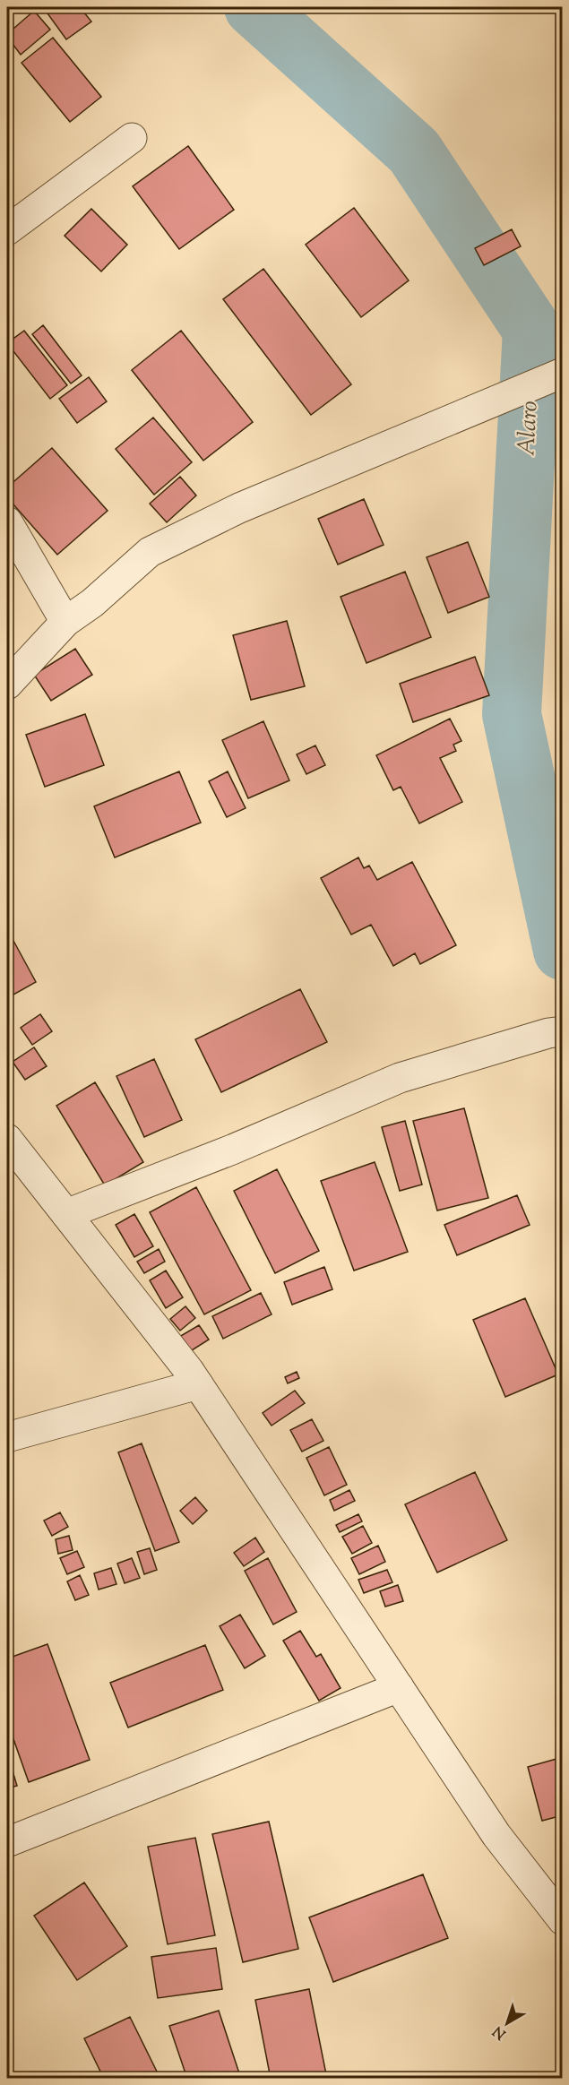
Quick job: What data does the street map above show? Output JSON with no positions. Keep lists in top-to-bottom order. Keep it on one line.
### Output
{"water":["Alaro"],"north":"bottom left"}
